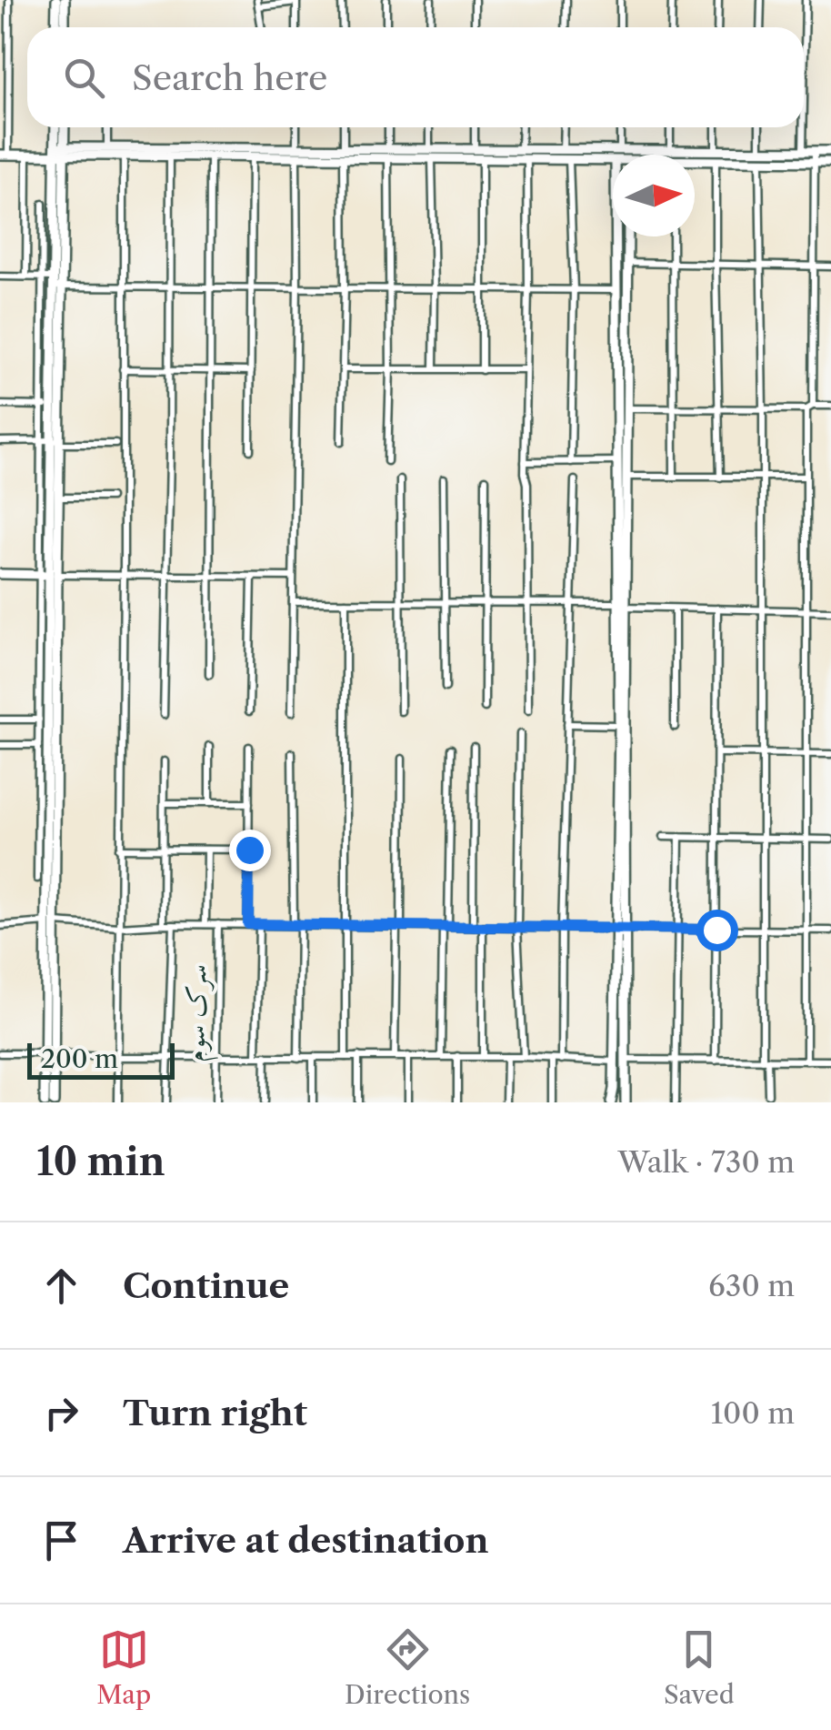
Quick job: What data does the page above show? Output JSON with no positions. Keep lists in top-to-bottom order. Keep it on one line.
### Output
{"streets":{"street":["سرک سوم"]},"scale_bar":"200 m","north":"right","page":{"search":"Search here","scale":"200 m","heading":["10 min","Walk · 730 m"],"list":[["Continue","630 m"],["Turn right","100 m"],"Arrive at destination"],"nav":["Map","Directions","Saved"]}}
